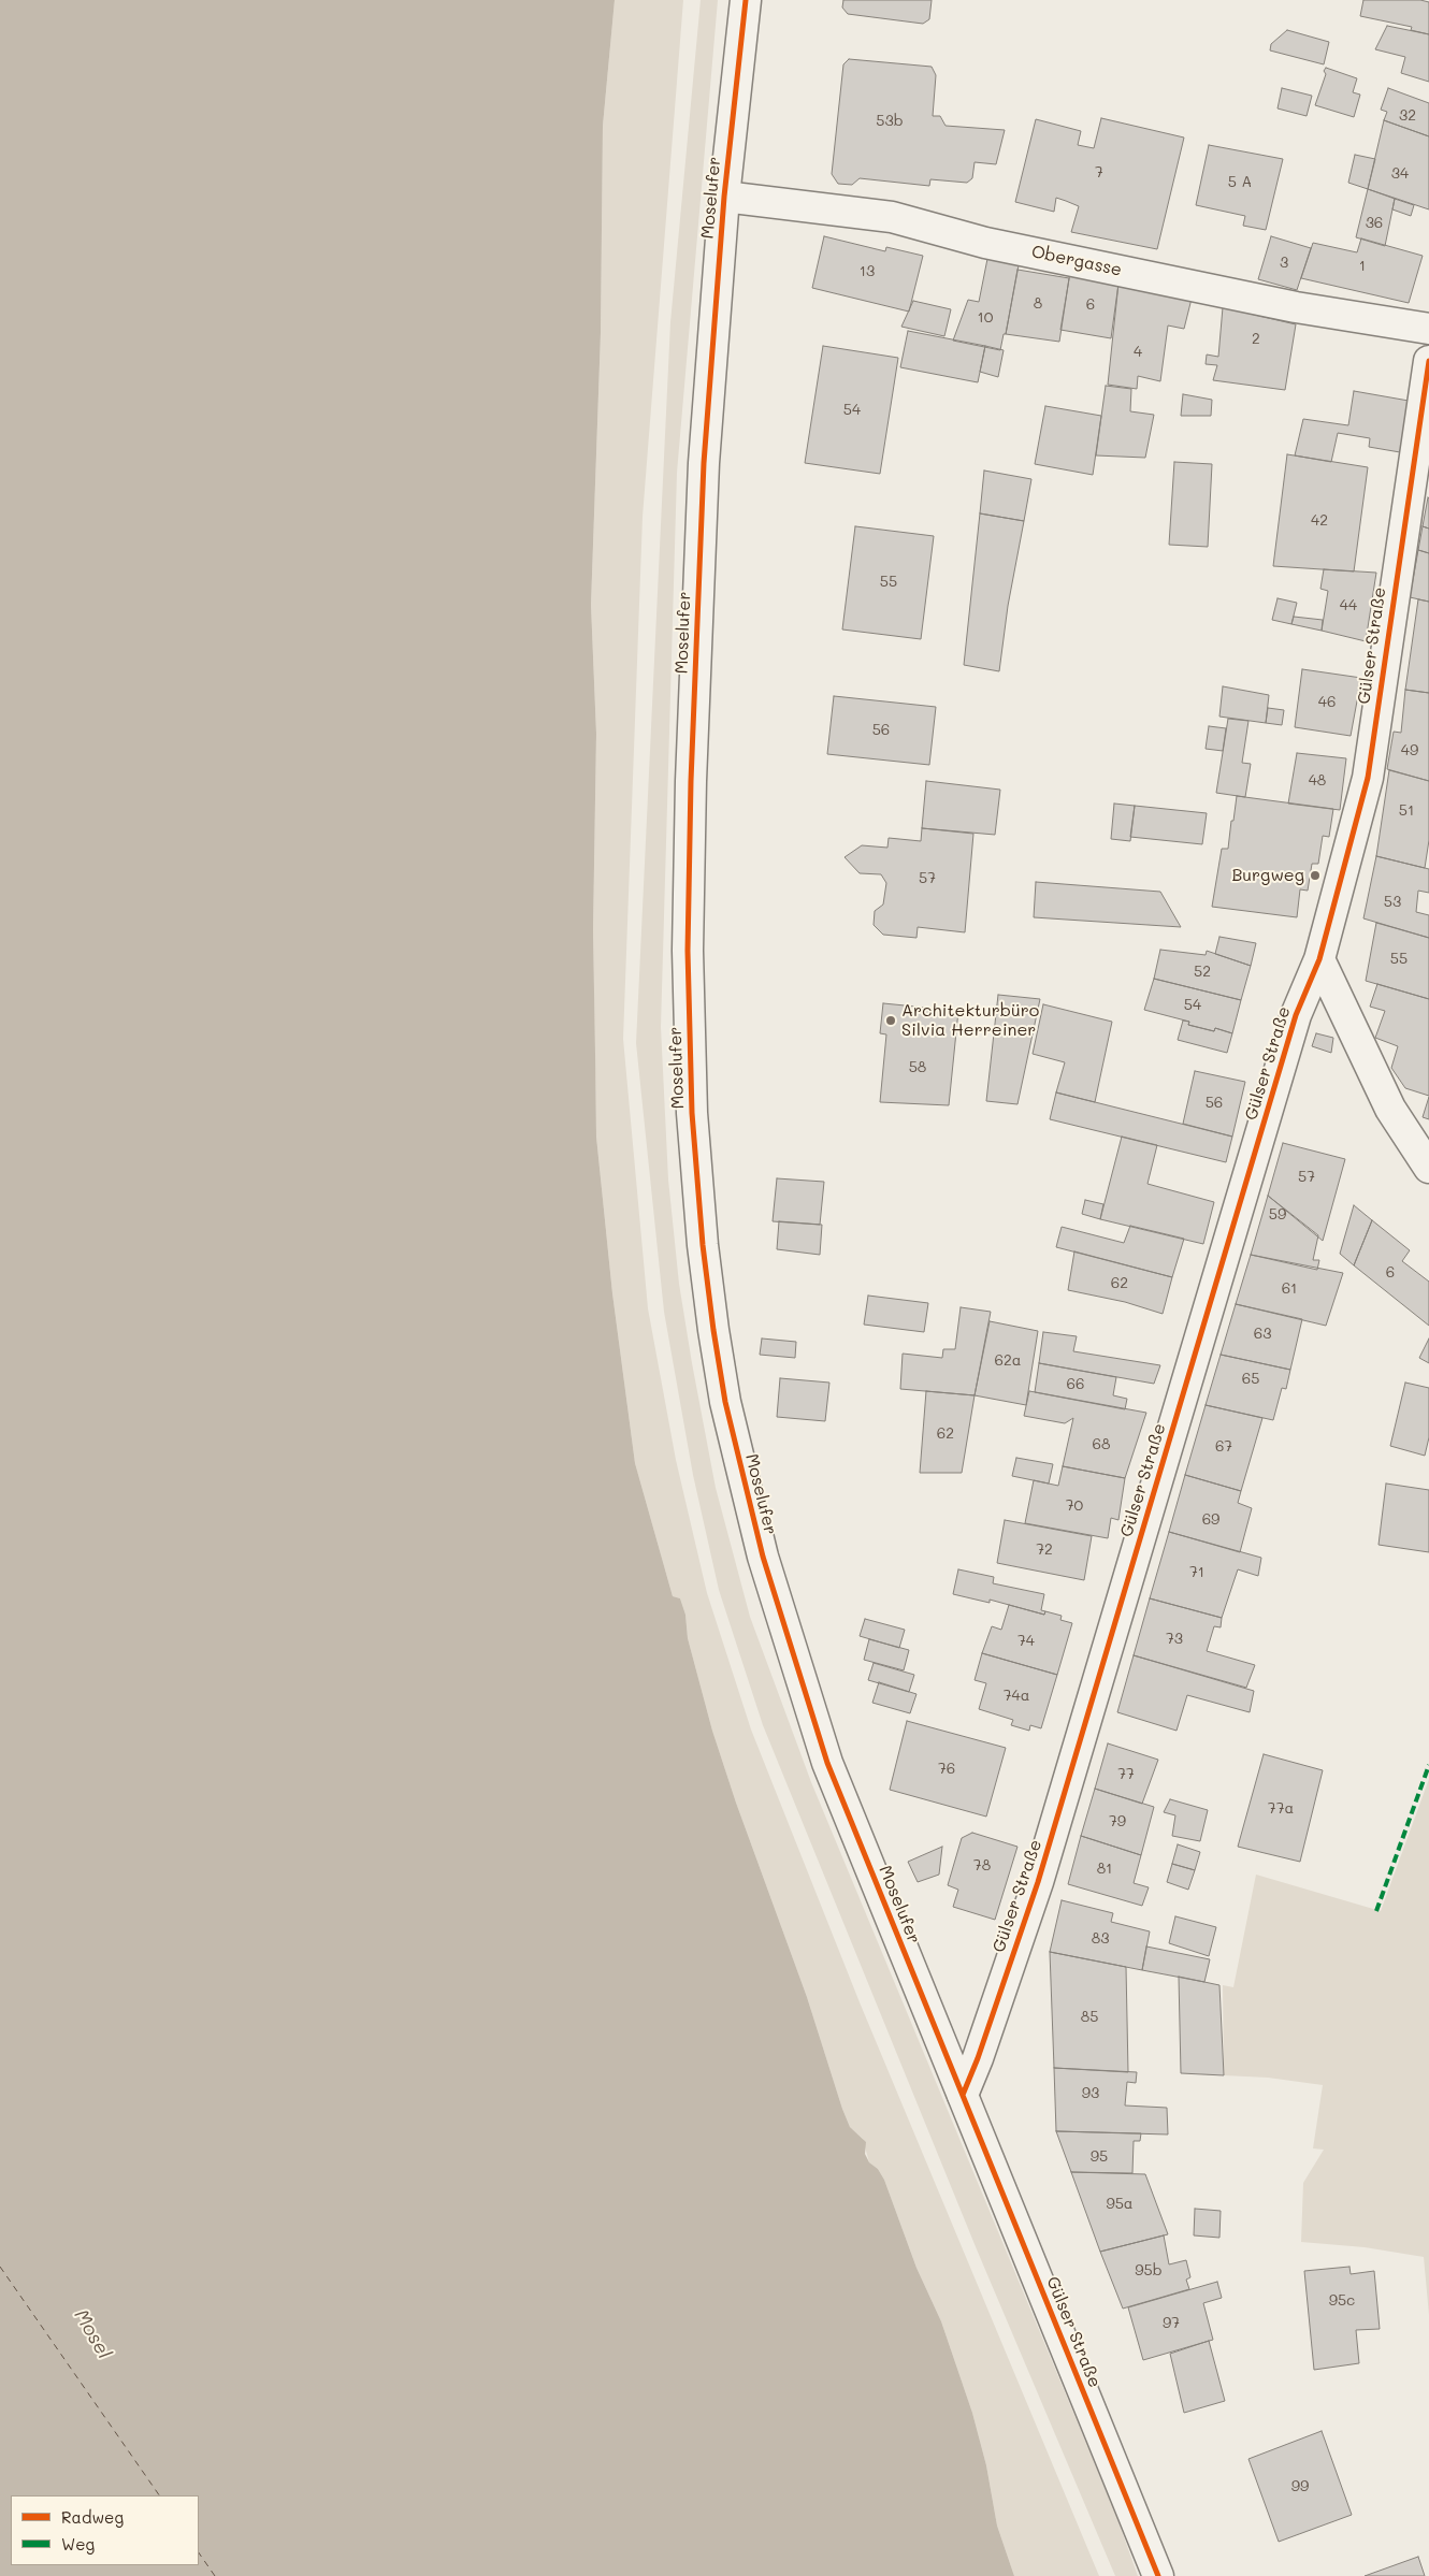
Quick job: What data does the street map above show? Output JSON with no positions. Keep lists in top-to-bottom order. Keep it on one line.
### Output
{"streets":{"street":["Moselufer","Obergasse","Gülser Straße"]},"crossings":[["Moselufer","Obergasse"],["Moselufer","Gülser Straße"]],"water":["Mosel"],"places":["Burgweg","Architekturbüro Silvia Herreiner"],"house_numbers":["32","53b","7","34","5 A","36","3","1","13","8","6","10","2","4","54","42","55","44","46","56","49","48","51","57","53","55","52","54","58","56","57","59","6","62","61","63","62a","65","66","62","68","67","70","69","72","71","73","74","74a","76","77","77a","79","78","81","83","85","93","95","95a","95b","95c","97","99"],"legend":["Radweg","Weg"]}
